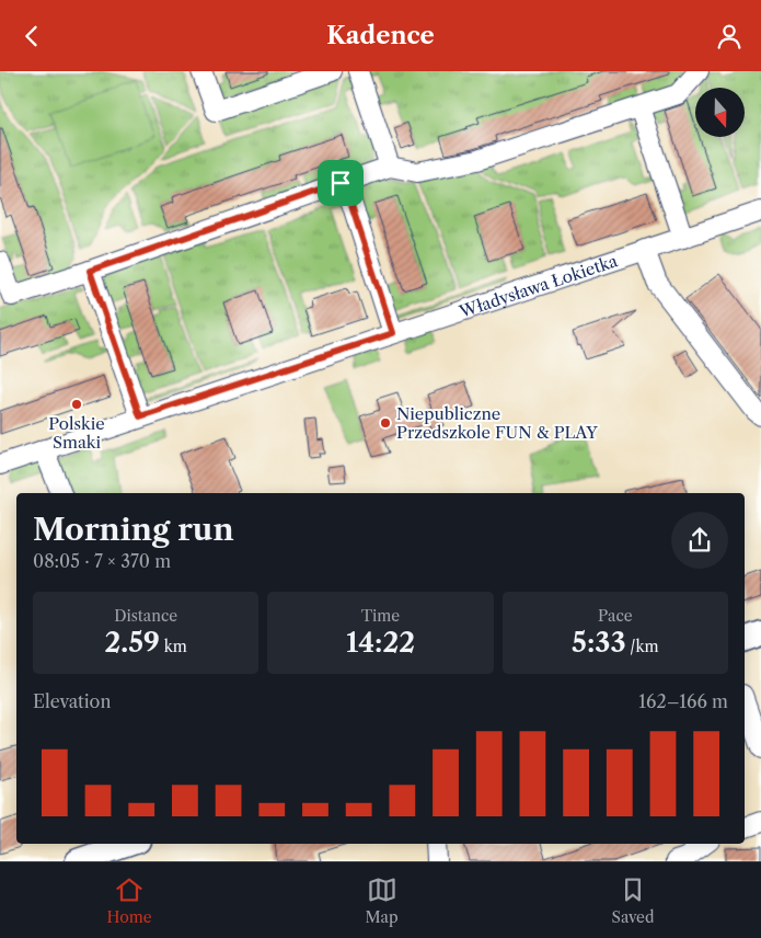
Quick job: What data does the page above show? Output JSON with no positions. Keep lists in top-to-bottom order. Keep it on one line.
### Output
{"streets":{"street":["Władysława Łokietka"]},"places":["Polskie Smaki","Niepubliczne Przedszkole FUN & PLAY"],"north":"bottom","page":{"header":"Kadence","heading":["Morning run","08:05 · 7 × 370 m"],"stats":[["Distance","2.59 km"],["Time","14:22"],["Pace","5:33 /km"]],"chart":["Elevation","162–166 m"],"tabs":["Home","Map","Saved"]}}
